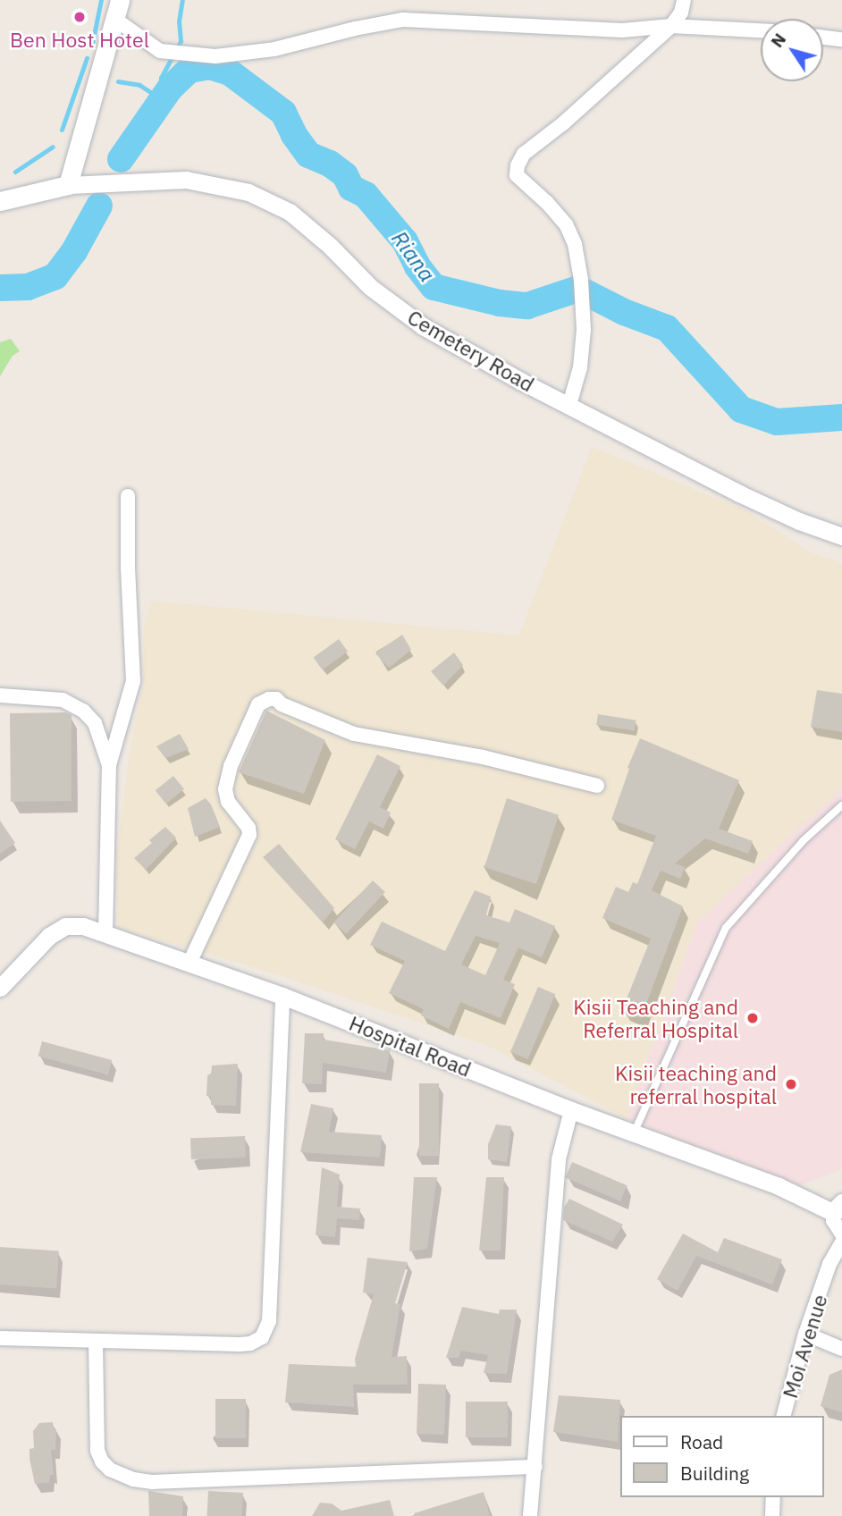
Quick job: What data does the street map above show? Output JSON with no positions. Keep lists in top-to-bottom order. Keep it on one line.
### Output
{"streets":{"main road":["Cemetery Road"],"street":["Hospital Road","Moi Avenue"]},"water":["Riana"],"places":["Ben Host Hotel","Kisii Teaching and Referral Hospital","Kisii teaching and referral hospital"],"legend":["Road","Building"],"north":"top left"}
